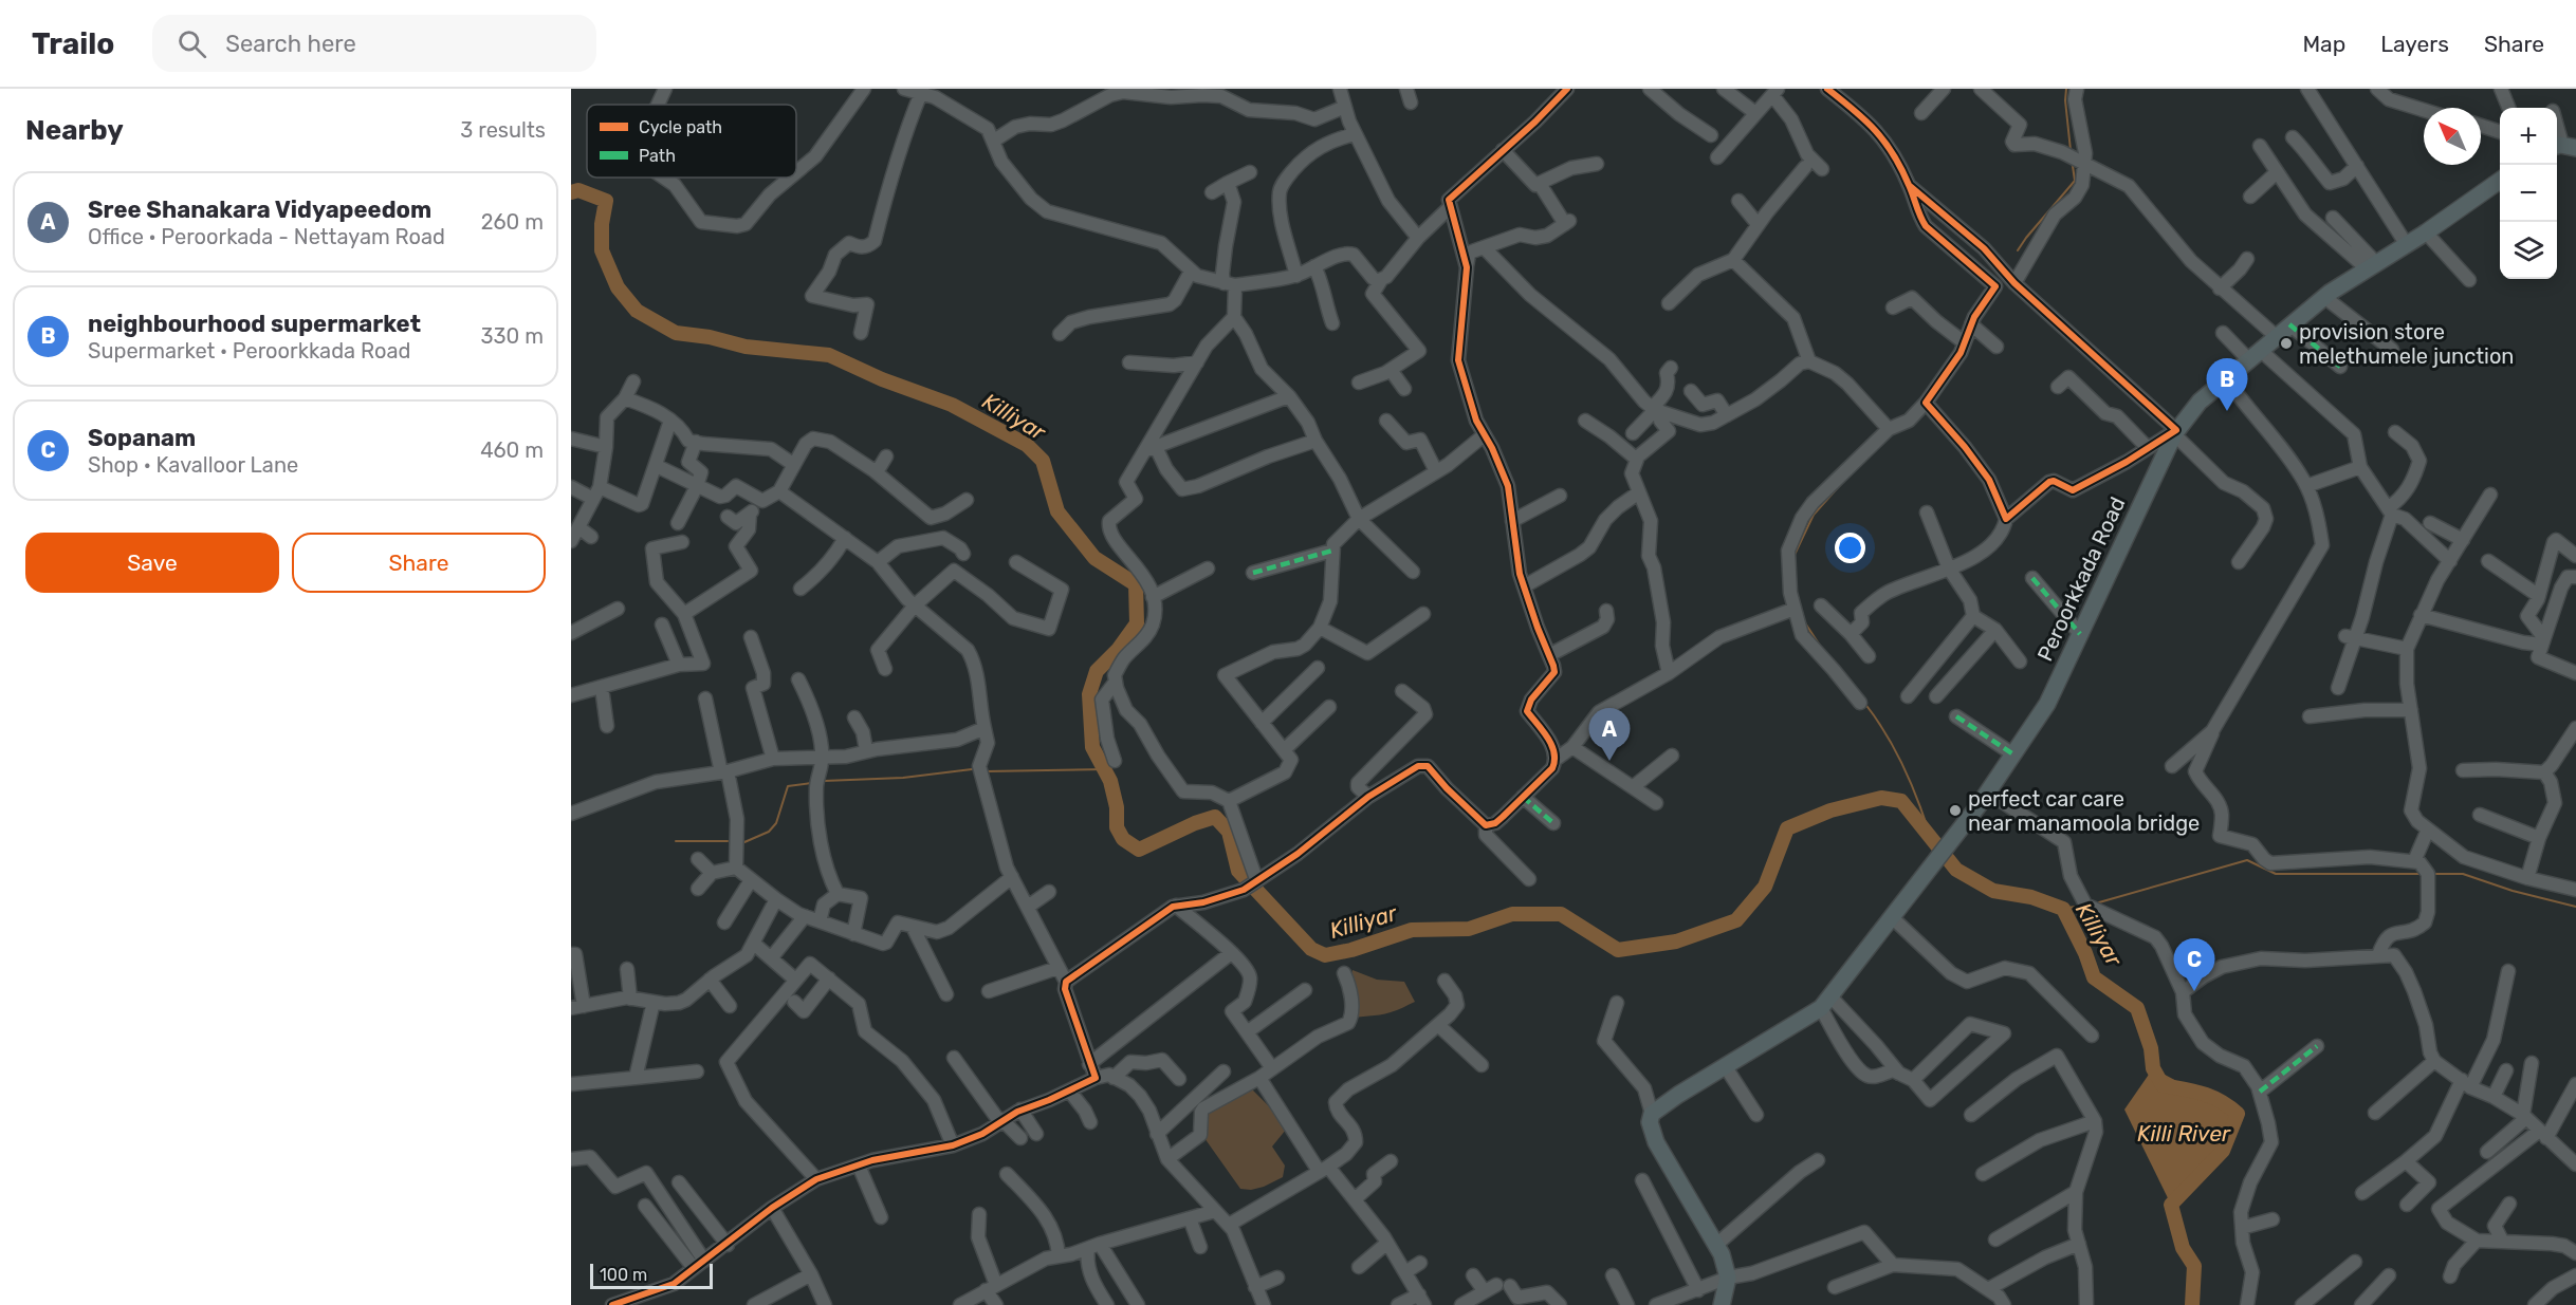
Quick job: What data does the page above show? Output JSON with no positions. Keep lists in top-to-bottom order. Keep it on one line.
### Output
{"streets":{"main road":["Peroorkkada Road"]},"water":["Killiyar","Killi River"],"places":["provision store melethumele junction","perfect car care near manamoola bridge"],"legend":["Cycle path","Path"],"scale_bar":"100 m","north":"top left","page":{"header":"Trailo","search":"Search here","nav":["Map","Layers","Share"],"heading":["Nearby","3 results"],"map_buttons":["+","−"],"list":[{"mark":"A","name":"Sree Shanakara Vidyapeedom","note":"Office · Peroorkada - Nettayam Road","value":"260 m"},{"mark":"B","name":"neighbourhood supermarket","note":"Supermarket · Peroorkkada Road","value":"330 m"},{"mark":"C","name":"Sopanam","note":"Shop · Kavalloor Lane","value":"460 m"}],"pins":["B","A","C"],"buttons":["Save","Share"],"scale":"100 m"}}
